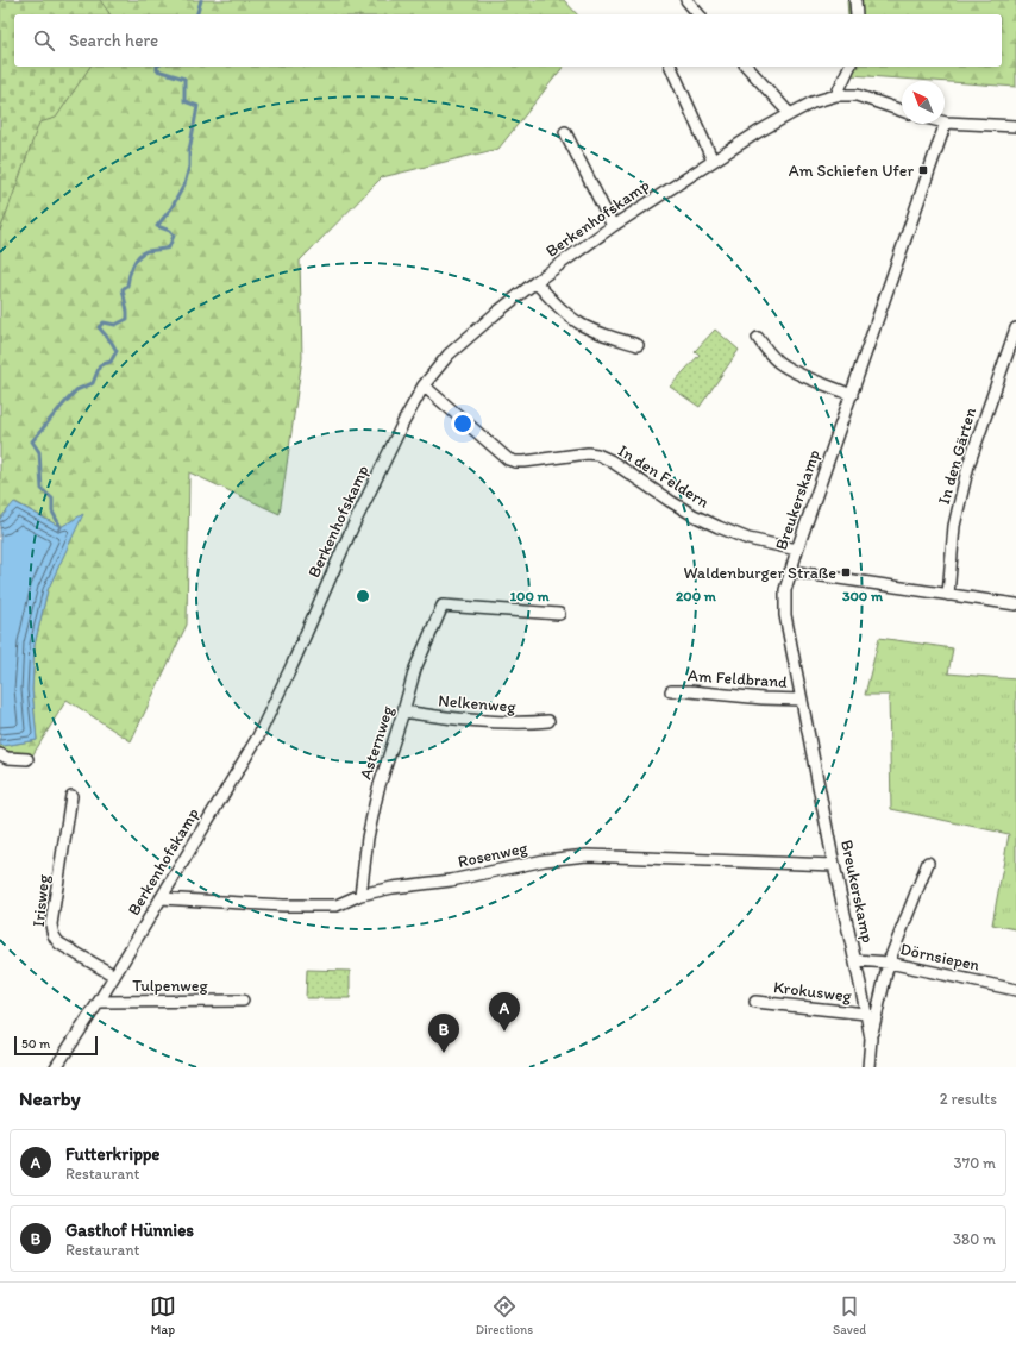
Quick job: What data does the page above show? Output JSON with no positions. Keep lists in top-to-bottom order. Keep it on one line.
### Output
{"streets":{"street":["Berkenhofskamp","In den Gärten","In den Feldern","Breukerskamp","Am Feldbrand","Nelkenweg","Asternweg","Rosenweg","Irisweg","Dörnsiepen","Tulpenweg","Krokusweg"]},"crossings":[["Berkenhofskamp","In den Feldern"],["Berkenhofskamp","Rosenweg"],["Berkenhofskamp","Irisweg"],["Berkenhofskamp","Tulpenweg"],["In den Feldern","Breukerskamp"],["Breukerskamp","Am Feldbrand"],["Breukerskamp","Rosenweg"],["Breukerskamp","Dörnsiepen"],["Breukerskamp","Krokusweg"],["Nelkenweg","Asternweg"],["Asternweg","Rosenweg"]],"places":{"transit":["Am Schiefen Ufer","Waldenburger Straße"]},"scale_bar":"50 m","north":"top left","page":{"search":"Search here","pins":["A","B"],"scale":"50 m","heading":["Nearby","2 results"],"list":[{"mark":"A","name":"Futterkrippe","note":"Restaurant","value":"370 m"},{"mark":"B","name":"Gasthof Hünnies","note":"Restaurant","value":"380 m"}],"nav":["Map","Directions","Saved"]},"rings":["100 m","200 m","300 m"]}
